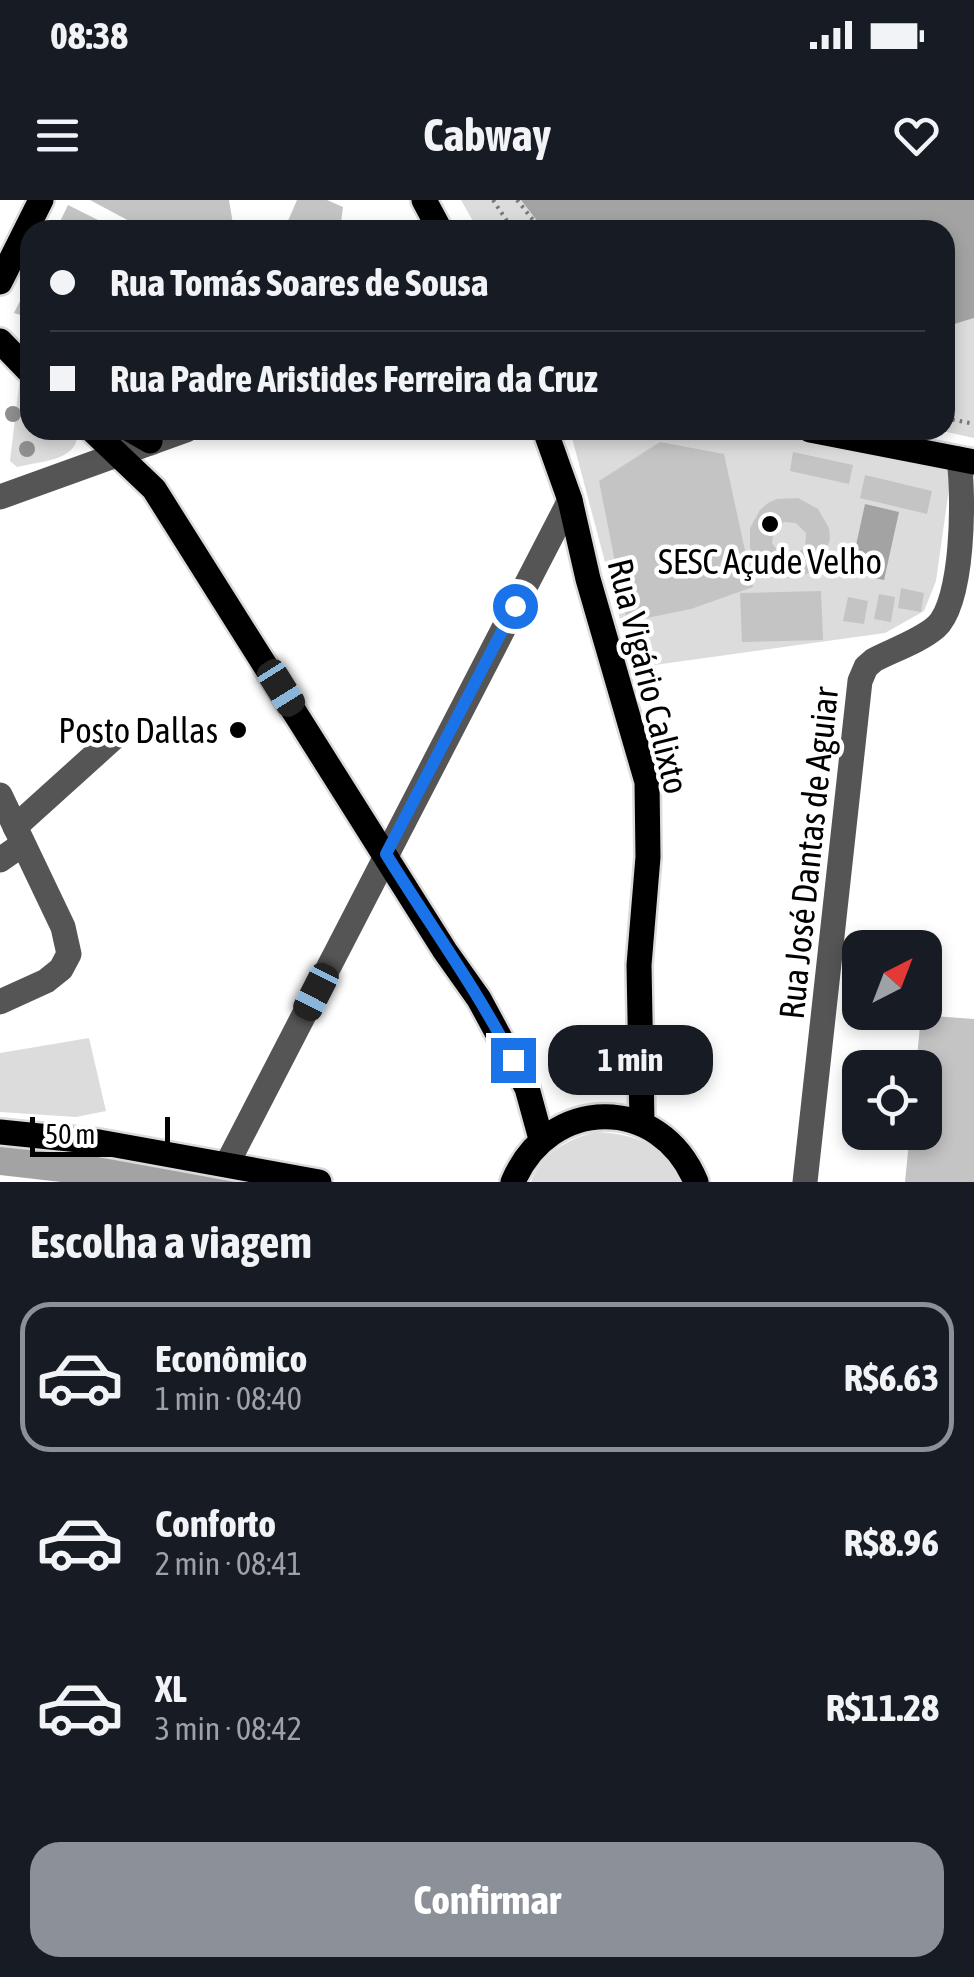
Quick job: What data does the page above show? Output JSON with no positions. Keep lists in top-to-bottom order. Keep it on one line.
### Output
{"streets":{"main road":["Rua Vigário Calixto"],"street":["Rua José Dantas de Aguiar"]},"places":["SESC Açude Velho","Posto Dallas"],"scale_bar":"50 m","north":"top right","page":{"status":"08:38","header":"Cabway","banner":["Rua Tomás Soares de Sousa","Rua Padre Aristides Ferreira da Cruz"],"bubble":"1 min","scale":"50 m","heading":"Escolha a viagem","list":[{"name":"Econômico","note":"1 min · 08:40","value":"R$6.63"},{"name":"Conforto","note":"2 min · 08:41","value":"R$8.96"},{"name":"XL","note":"3 min · 08:42","value":"R$11.28"}],"buttons":"Confirmar"}}
